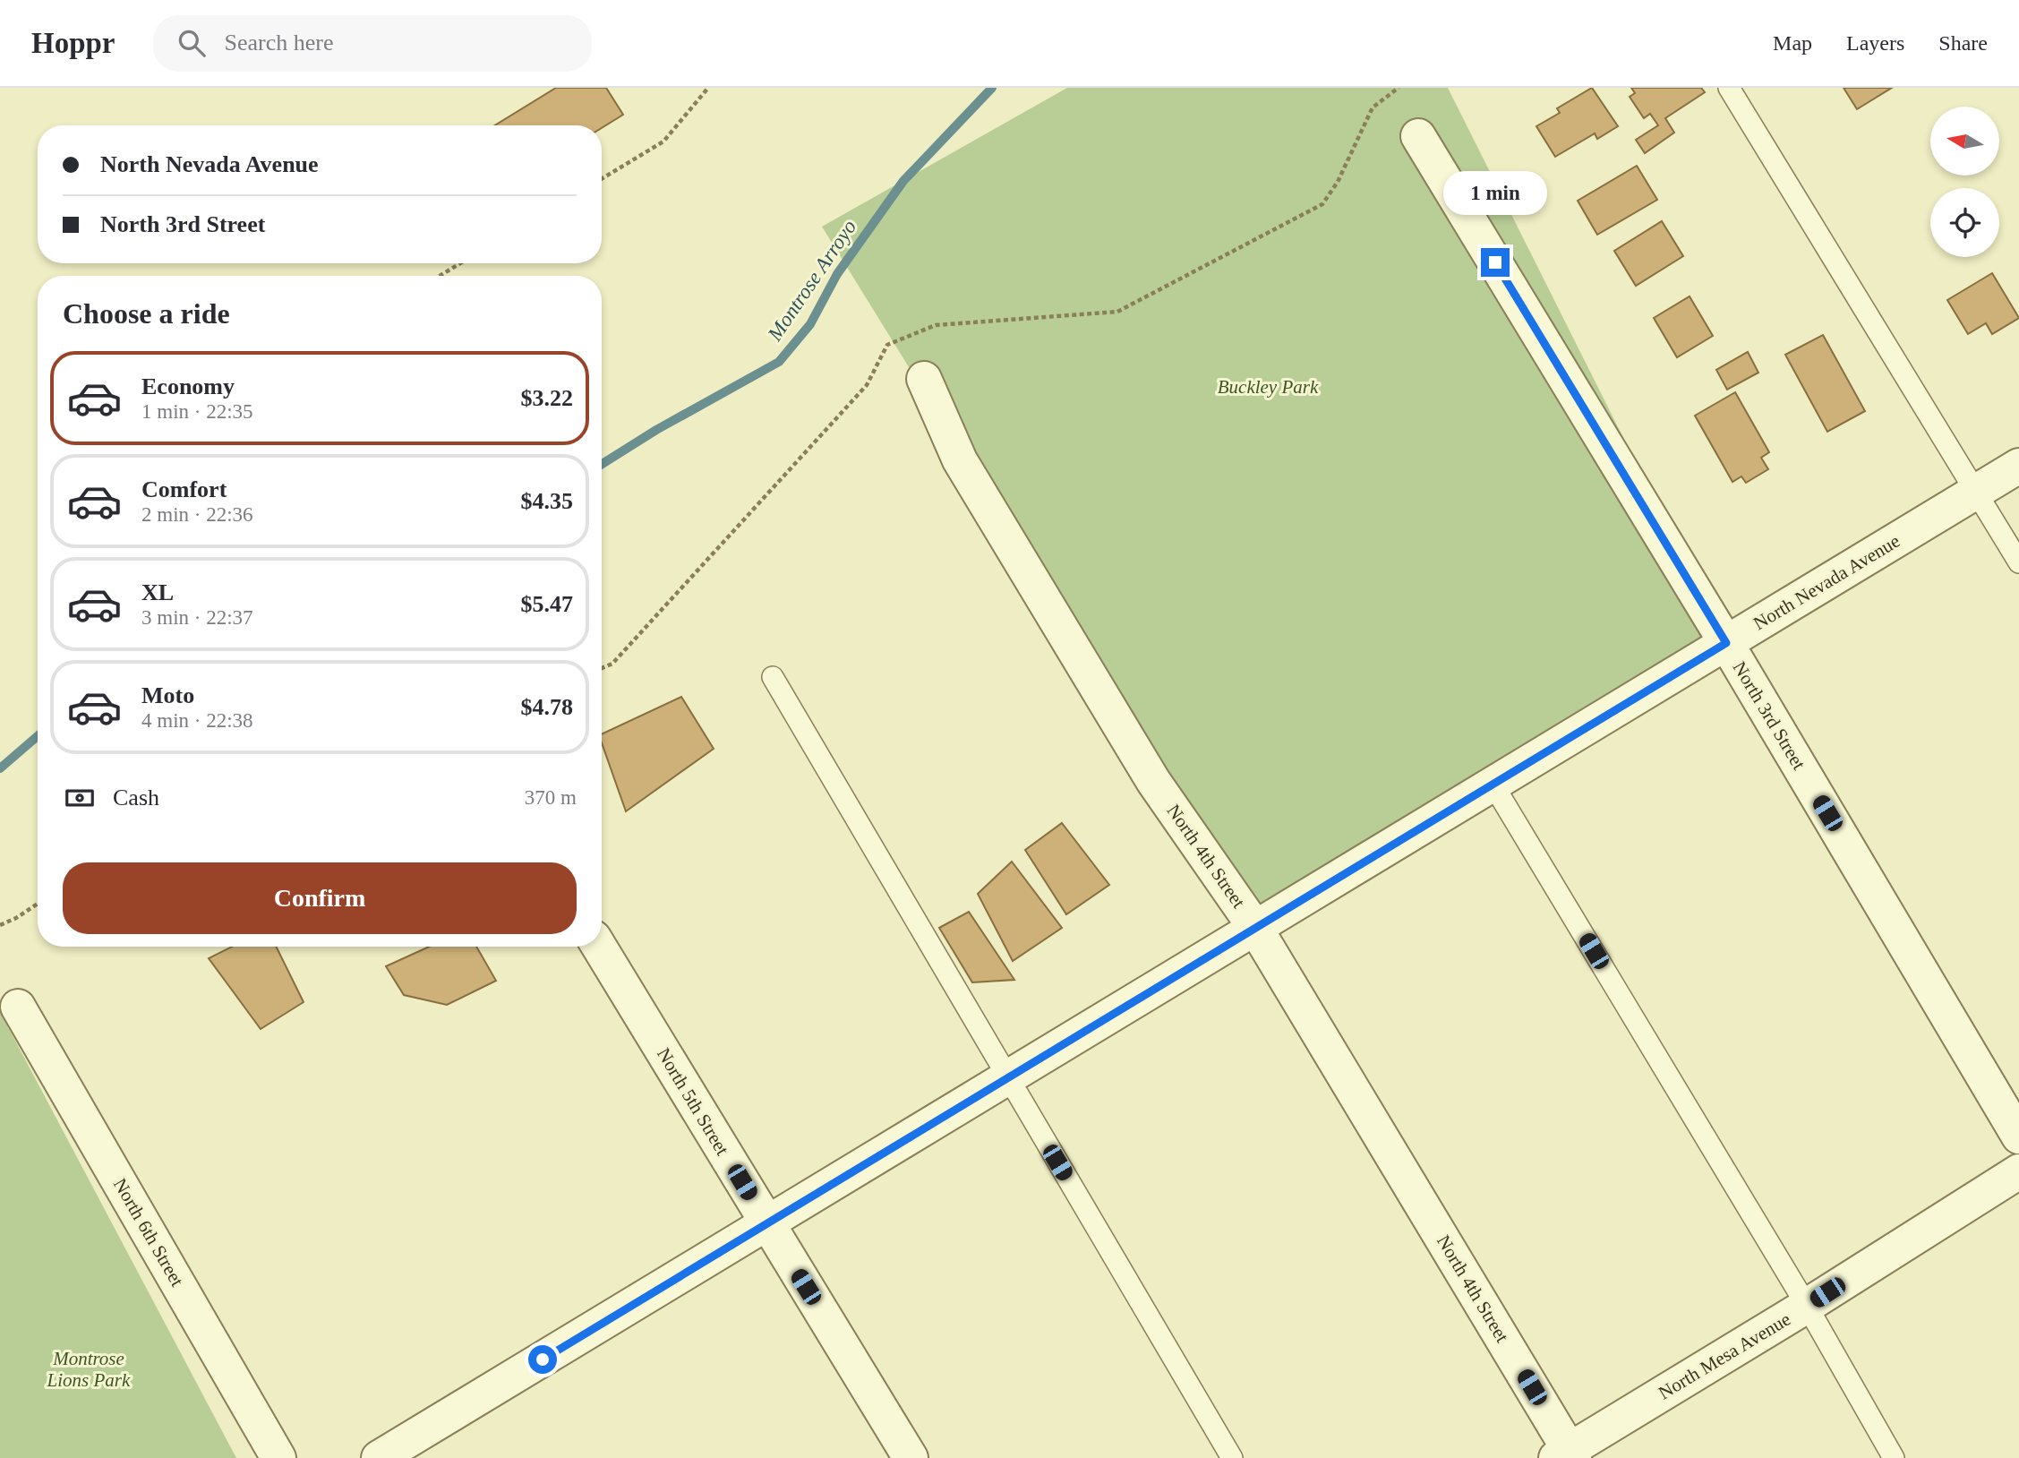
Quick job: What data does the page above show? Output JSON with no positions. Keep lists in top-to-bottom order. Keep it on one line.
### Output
{"streets":{"street":["North Nevada Avenue","North 3rd Street","North 4th Street","North 5th Street","North 6th Street","North Mesa Avenue"]},"crossings":[["North Nevada Avenue","North 3rd Street"],["North Nevada Avenue","North 4th Street"],["North Nevada Avenue","North 5th Street"],["North 4th Street","North Mesa Avenue"]],"water":["Montrose Arroyo"],"parks":["Buckley Park","Montrose Lions Park"],"north":"left","page":{"header":"Hoppr","search":"Search here","nav":["Map","Layers","Share"],"banner":["North Nevada Avenue","North 3rd Street"],"bubble":"1 min","heading":"Choose a ride","list":[{"name":"Economy","note":"1 min · 22:35","value":"$3.22"},{"name":"Comfort","note":"2 min · 22:36","value":"$4.35"},{"name":"XL","note":"3 min · 22:37","value":"$5.47"},{"name":"Moto","note":"4 min · 22:38","value":"$4.78"}],"pay":["Cash","370 m"],"buttons":"Confirm"}}
